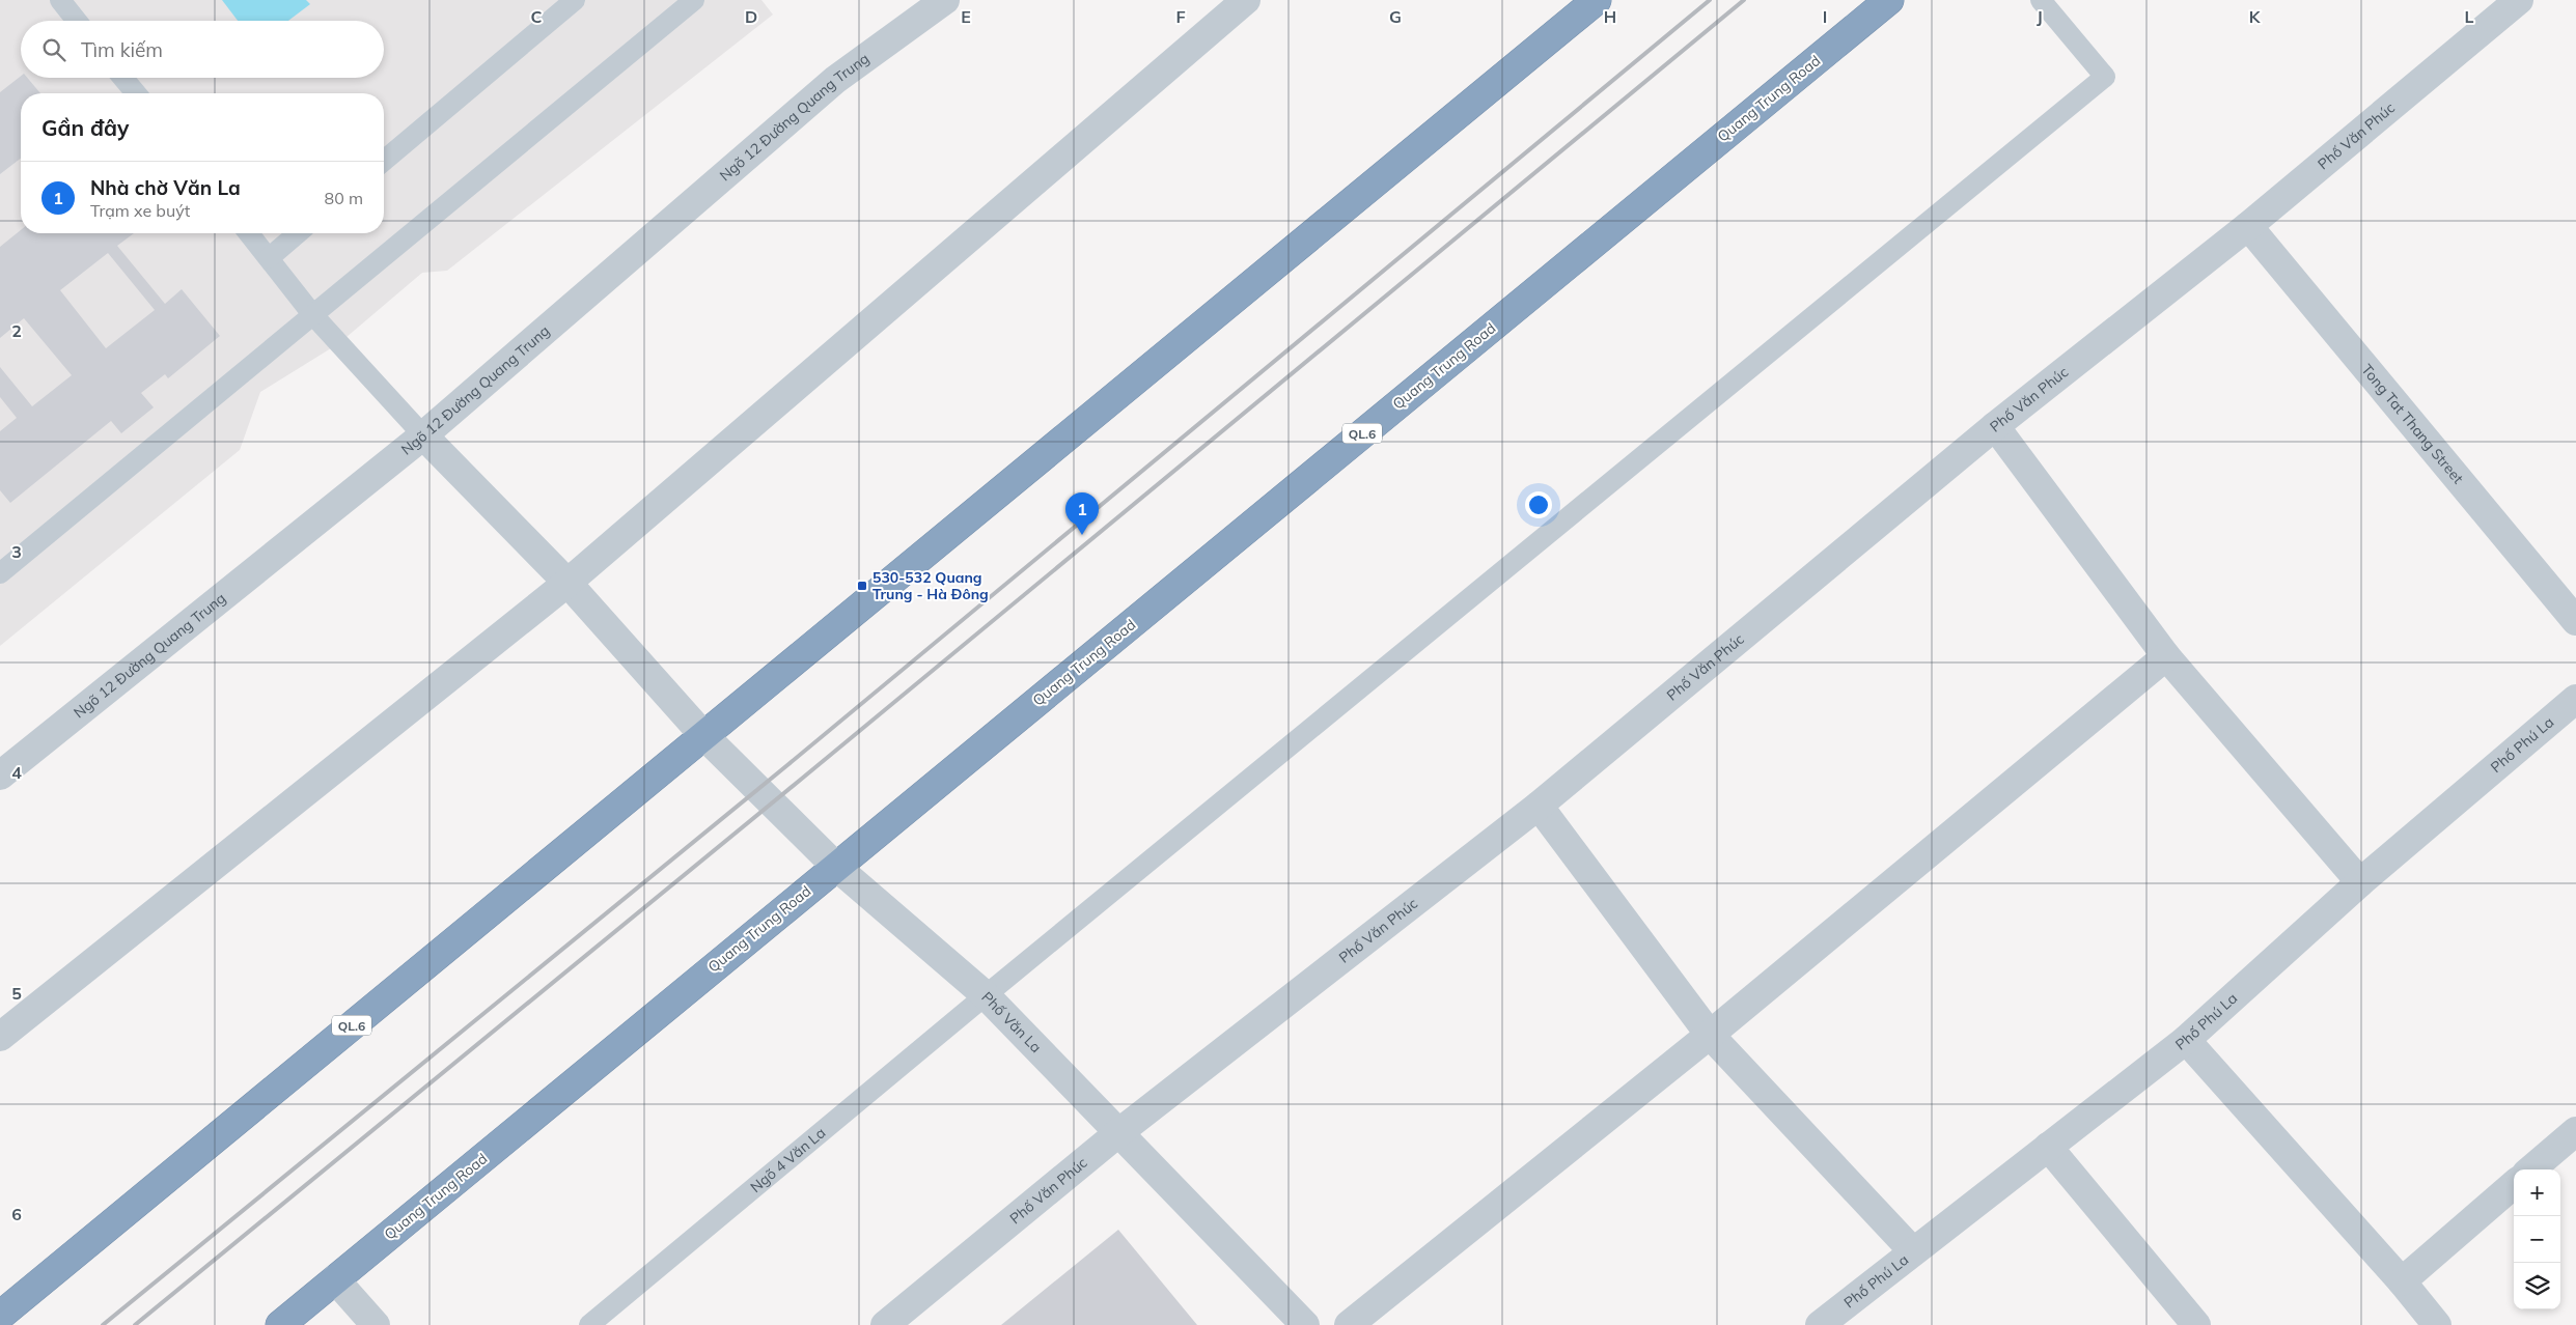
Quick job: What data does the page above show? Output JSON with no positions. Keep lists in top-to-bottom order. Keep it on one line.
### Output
{"streets":{"highway":["Quang Trung Road","QL.6"],"street":["Ngõ 12 Đường Quang Trung","Phố Văn Phúc","Tong Tat Thang Street","Phố Phú La","Phố Văn La"],"lane":["Ngõ 4 Văn La"]},"crossings":[["Quang Trung Road","Phố Văn La"],["Ngõ 12 Đường Quang Trung","Phố Văn La"],["Phố Văn Phúc","Tong Tat Thang Street"],["Phố Văn Phúc","Phố Văn La"],["QL.6","Phố Văn La"],["Phố Văn La","Ngõ 4 Văn La"]],"places":{"transit":["530-532 Quang Trung - Hà Đông"]},"page":{"search":"Tìm kiếm","heading":"Gần đây","list":[{"mark":"1","name":"Nhà chờ Văn La","note":"Trạm xe buýt","value":"80 m"}],"pins":"1","map_buttons":["+","−"]},"grid":{"columns":["C","D","E","F","G","H","I","J","K","L"],"rows":["2","3","4","5","6"]}}
